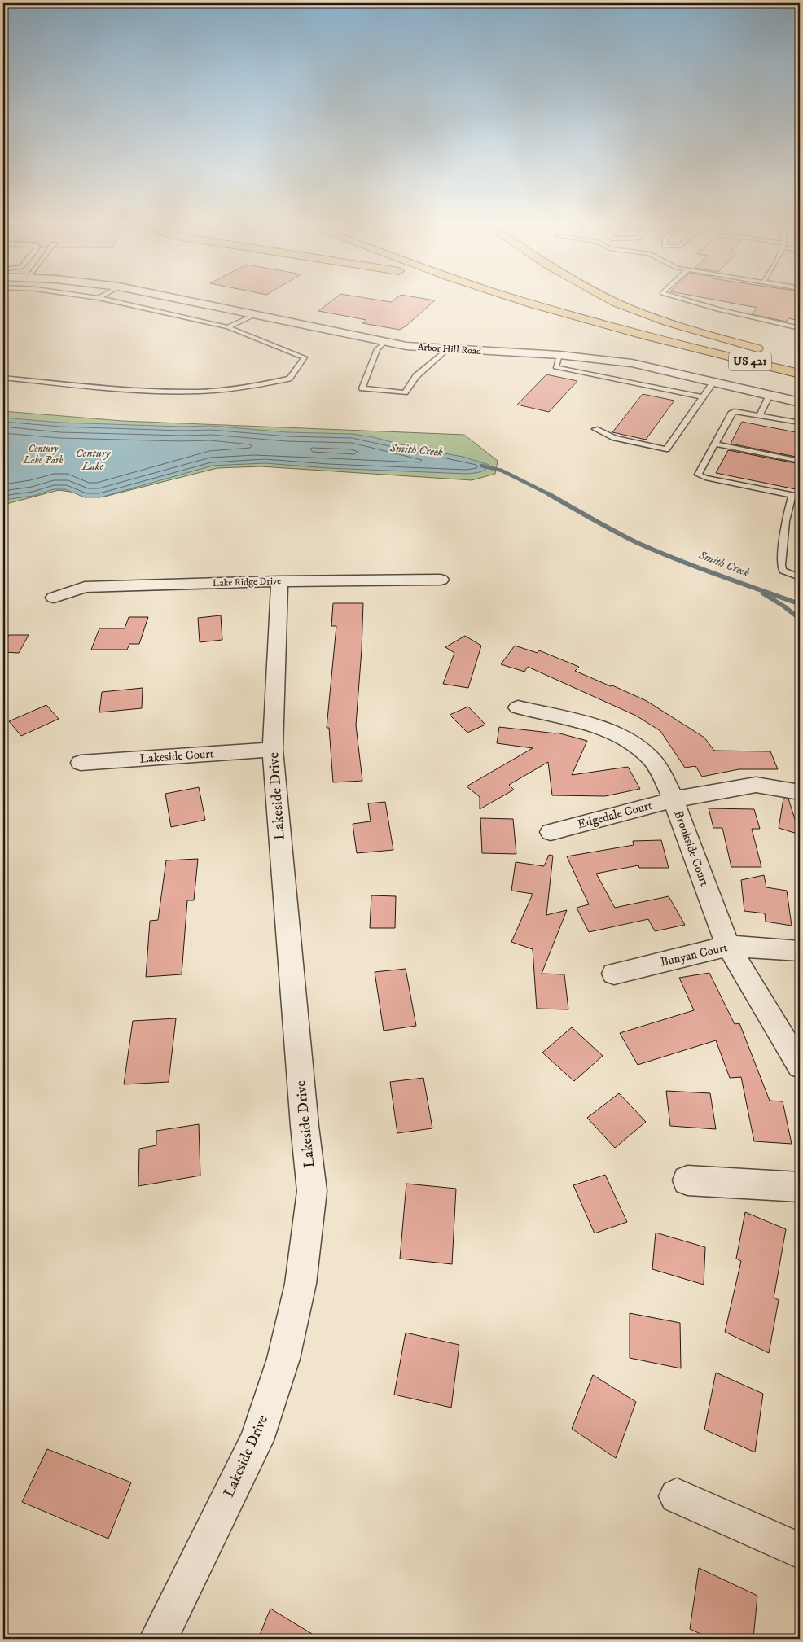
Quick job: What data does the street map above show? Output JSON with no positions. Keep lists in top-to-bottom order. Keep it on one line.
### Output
{"streets":{"highway":["US 421"],"street":["Arbor Hill Road","Lake Ridge Drive","Lakeside Court","Lakeside Drive","Edgedale Court","Brookside Court","Bunyan Court"]},"crossings":[["Lake Ridge Drive","Lakeside Drive"],["Lakeside Court","Lakeside Drive"],["Edgedale Court","Brookside Court"],["Brookside Court","Bunyan Court"]],"water":["Smith Creek","Century Lake"],"parks":["Century Lake Park"]}
